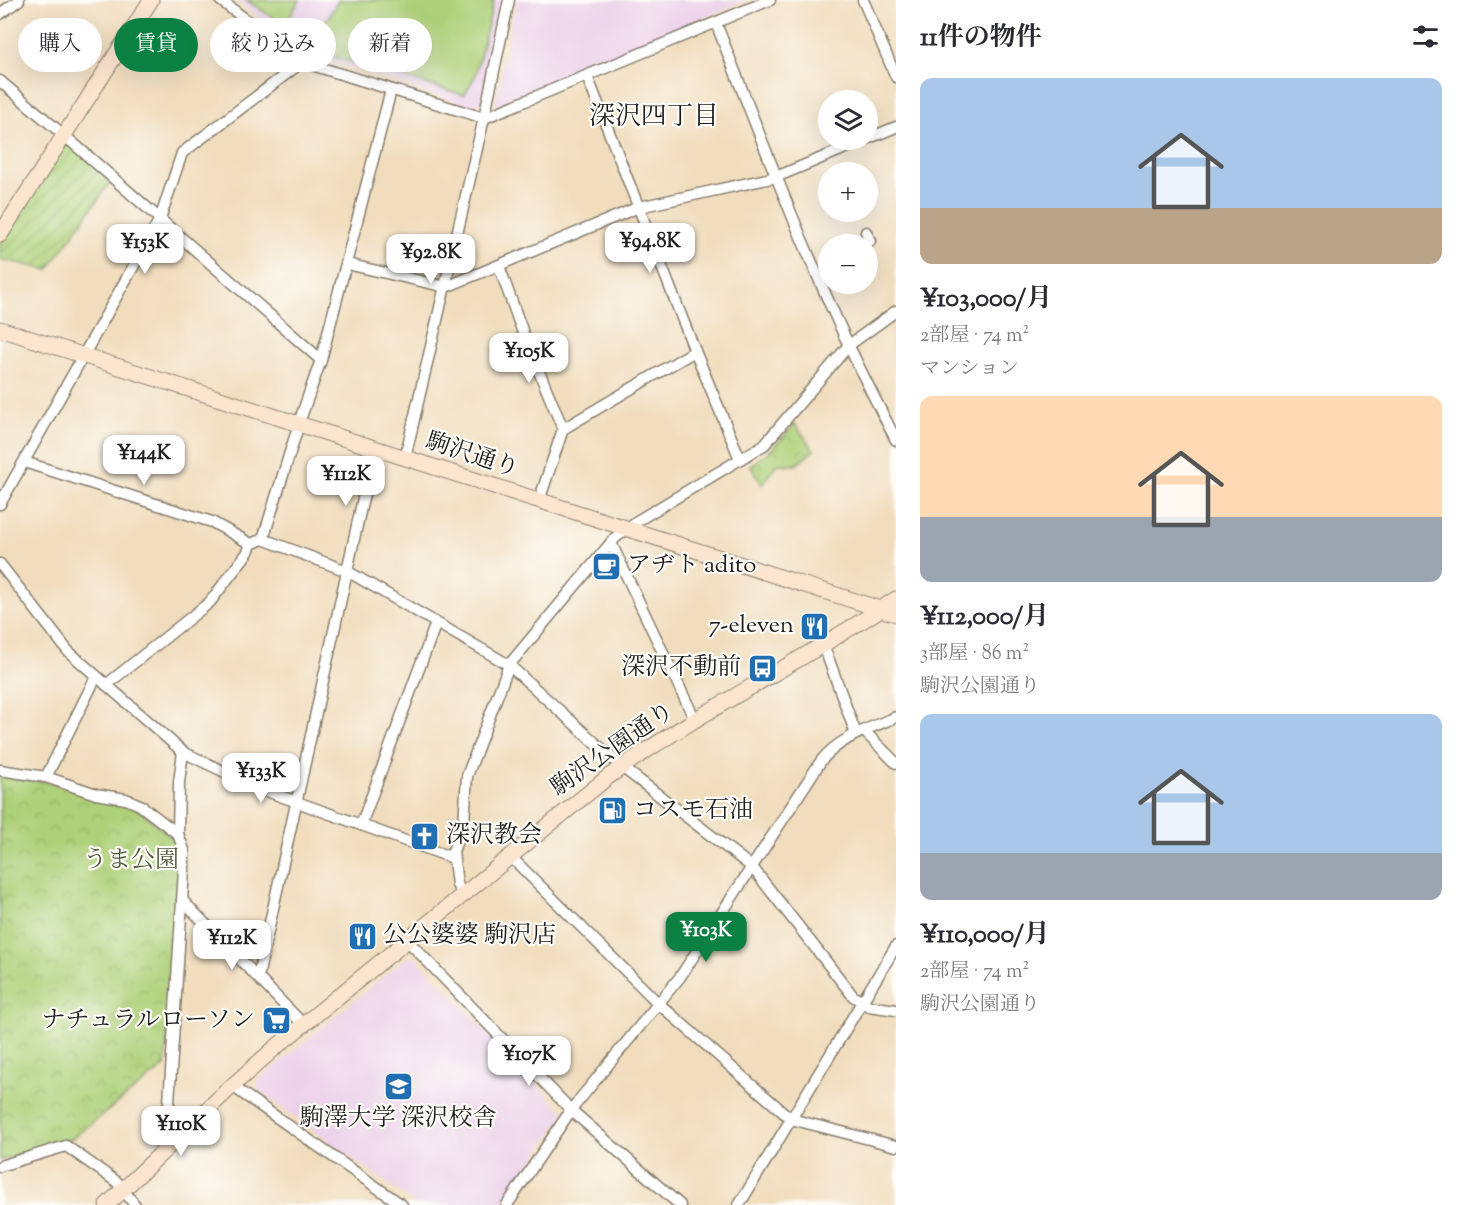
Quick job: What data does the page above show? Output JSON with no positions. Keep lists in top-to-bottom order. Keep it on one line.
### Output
{"streets":{"street":["駒沢通り","駒沢公園通り"]},"crossings":[["駒沢通り","駒沢公園通り"]],"districts":["深沢四丁目"],"parks":["うま公園"],"places":{"cafe":["アヂト adito"],"restaurant":["7-eleven","公公婆婆 駒沢店"],"bus stop":["深沢不動前"],"fuel station":["コスモ石油"],"church":["深沢教会"],"supermarket":["ナチュラルローソン"],"school or university":["駒澤大学 深沢校舎"]},"page":{"heading":"11件の物件","chip":["購入","賃貸","絞り込み","新着"],"list":[{"name":"¥103,000/月","note":"2部屋 · 74 m² · マンション"},{"name":"¥112,000/月","note":"3部屋 · 86 m² · 駒沢公園通り"},{"name":"¥110,000/月","note":"2部屋 · 74 m² · 駒沢公園通り"}],"map_buttons":["+","−"],"price":["¥94.8K","¥153K","¥92.8K","¥105K","¥144K","¥112K","¥133K","¥103K","¥112K","¥107K","¥110K"]}}
